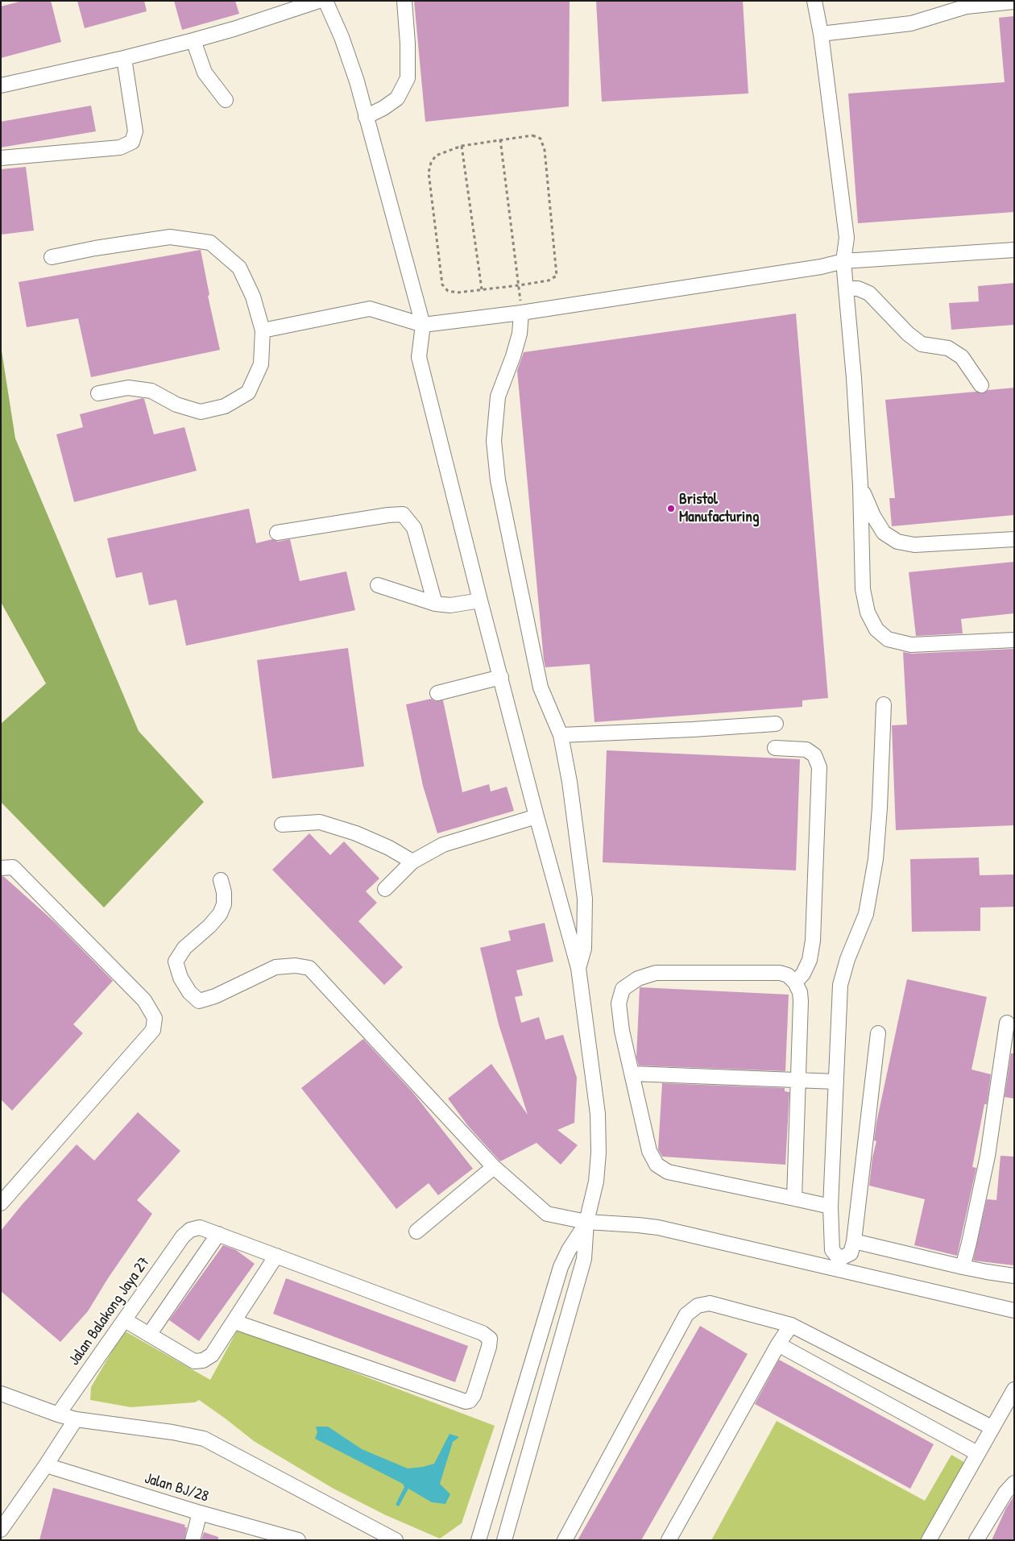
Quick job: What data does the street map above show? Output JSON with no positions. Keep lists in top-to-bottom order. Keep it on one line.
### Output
{"streets":{"street":["Jalan Balakong Jaya 27","Jalan BJ/28"]},"places":["Bristol Manufacturing"]}
